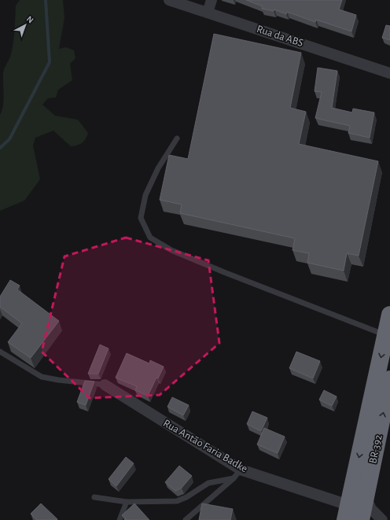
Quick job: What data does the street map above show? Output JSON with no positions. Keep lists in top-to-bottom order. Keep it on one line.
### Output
{"streets":{"highway":["BR-392"],"street":["Rua da ABS","Rua Antão Faria Badke"]},"crossings":[["Rua Antão Faria Badke","BR-392"]],"north":"top right"}
